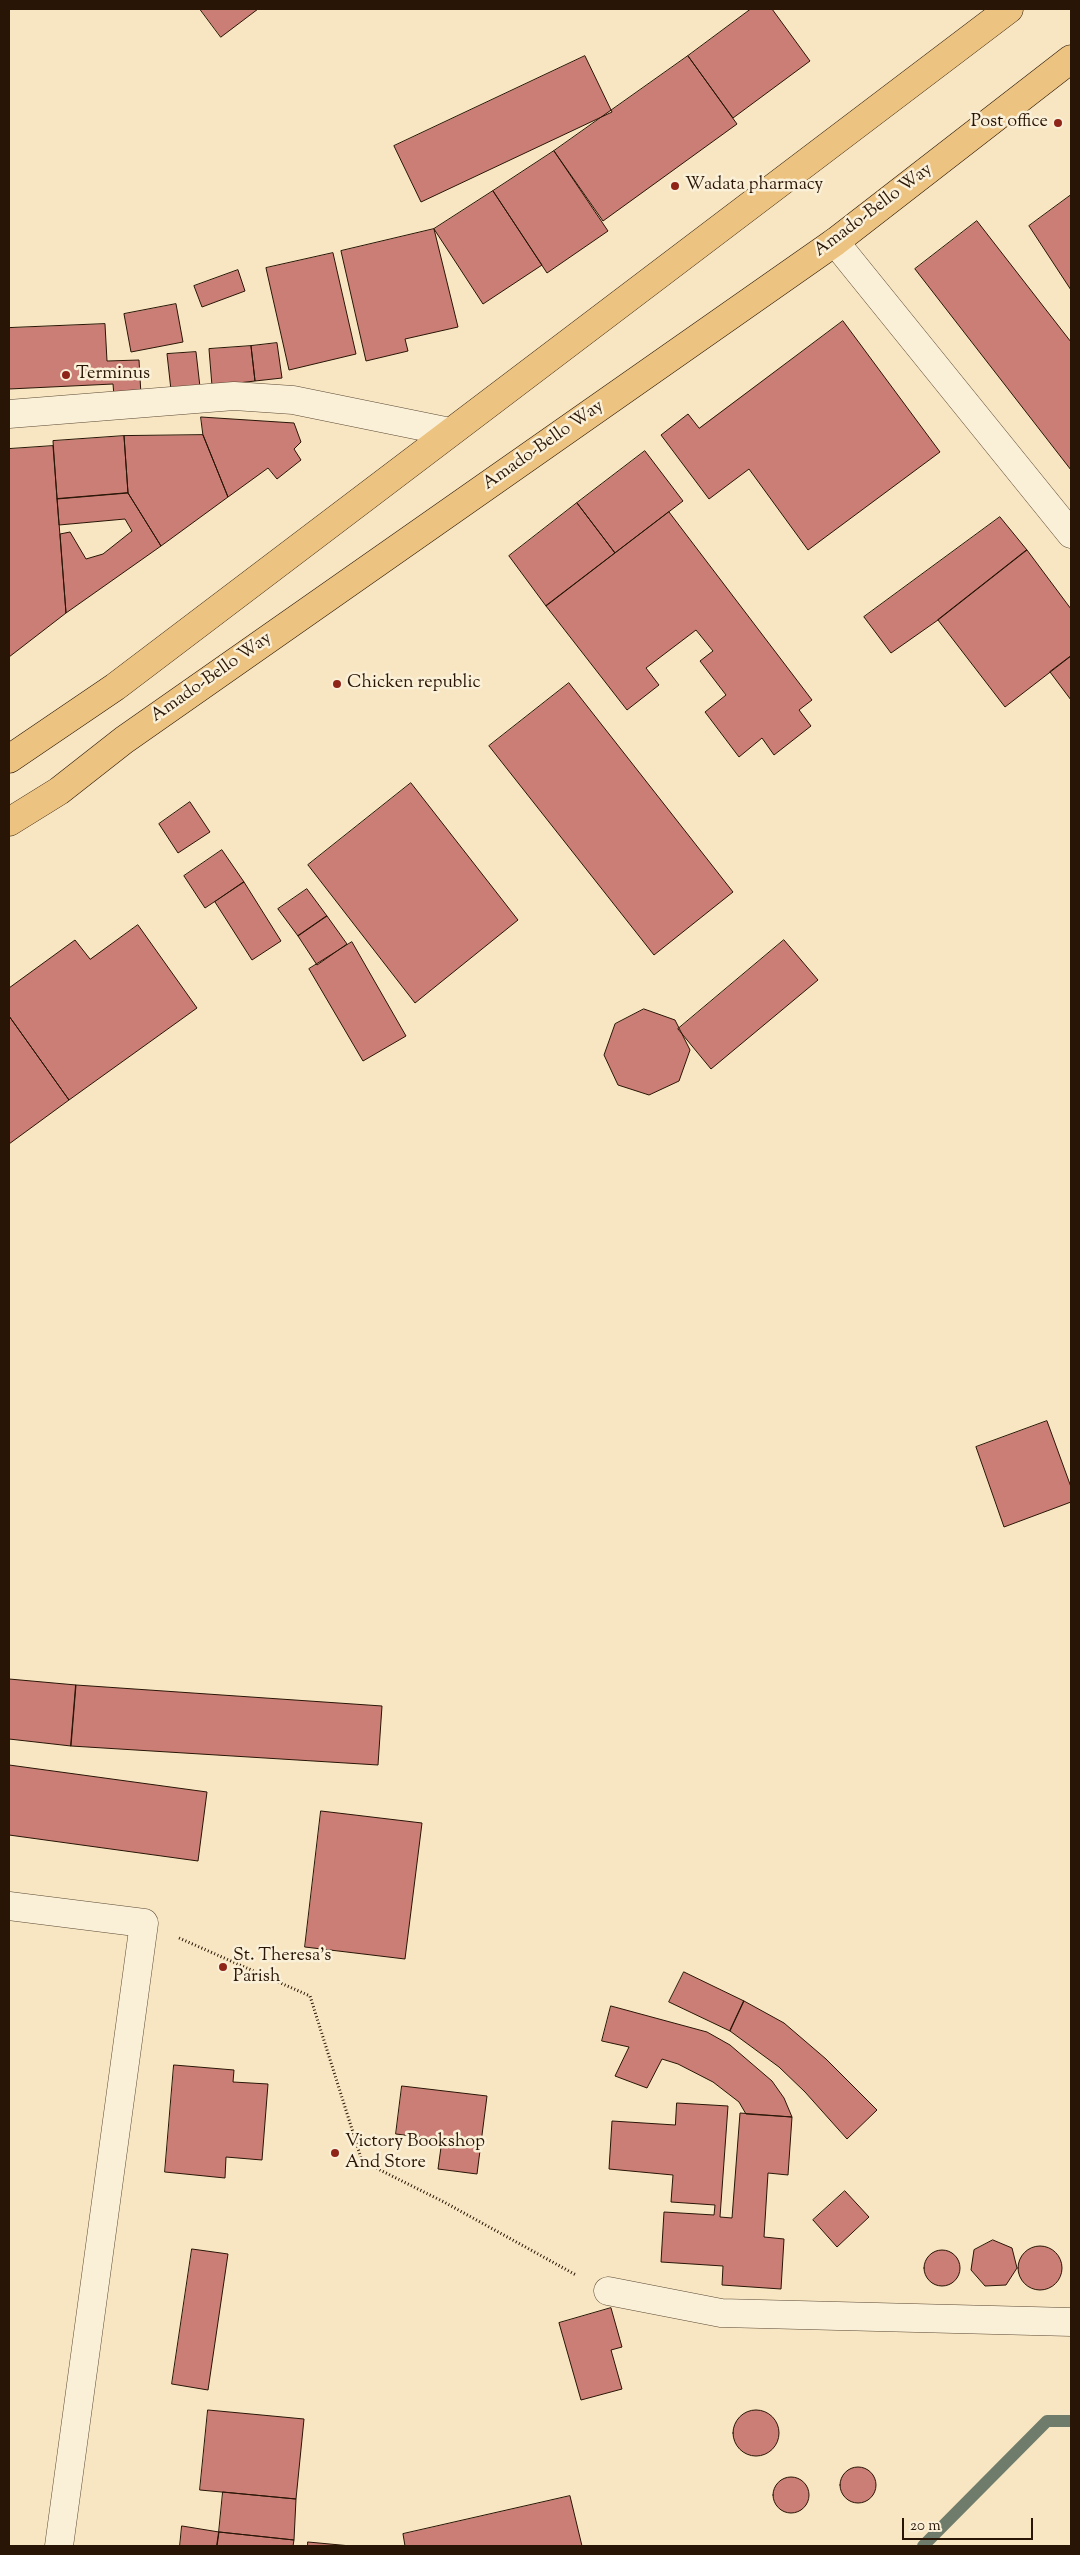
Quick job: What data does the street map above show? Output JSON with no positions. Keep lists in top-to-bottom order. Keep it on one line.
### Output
{"streets":{"main road":["Amado-Bello Way"]},"places":["Post office","Wadata pharmacy","Terminus","Chicken republic","St. Theresa's Parish","Victory Bookshop And Store"],"scale_bar":"20 m"}
